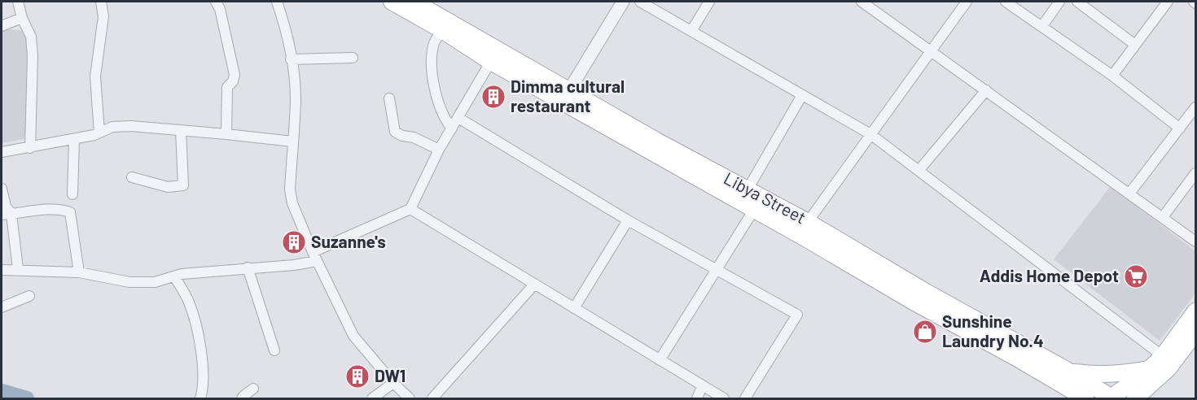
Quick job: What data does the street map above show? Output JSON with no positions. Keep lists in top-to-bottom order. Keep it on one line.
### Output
{"streets":{"main road":["Libya Street"]},"places":{"building":["Dimma cultural restaurant","Suzanne's","DW1"],"supermarket":["Addis Home Depot"],"shop":["Sunshine Laundry No.4"]}}
